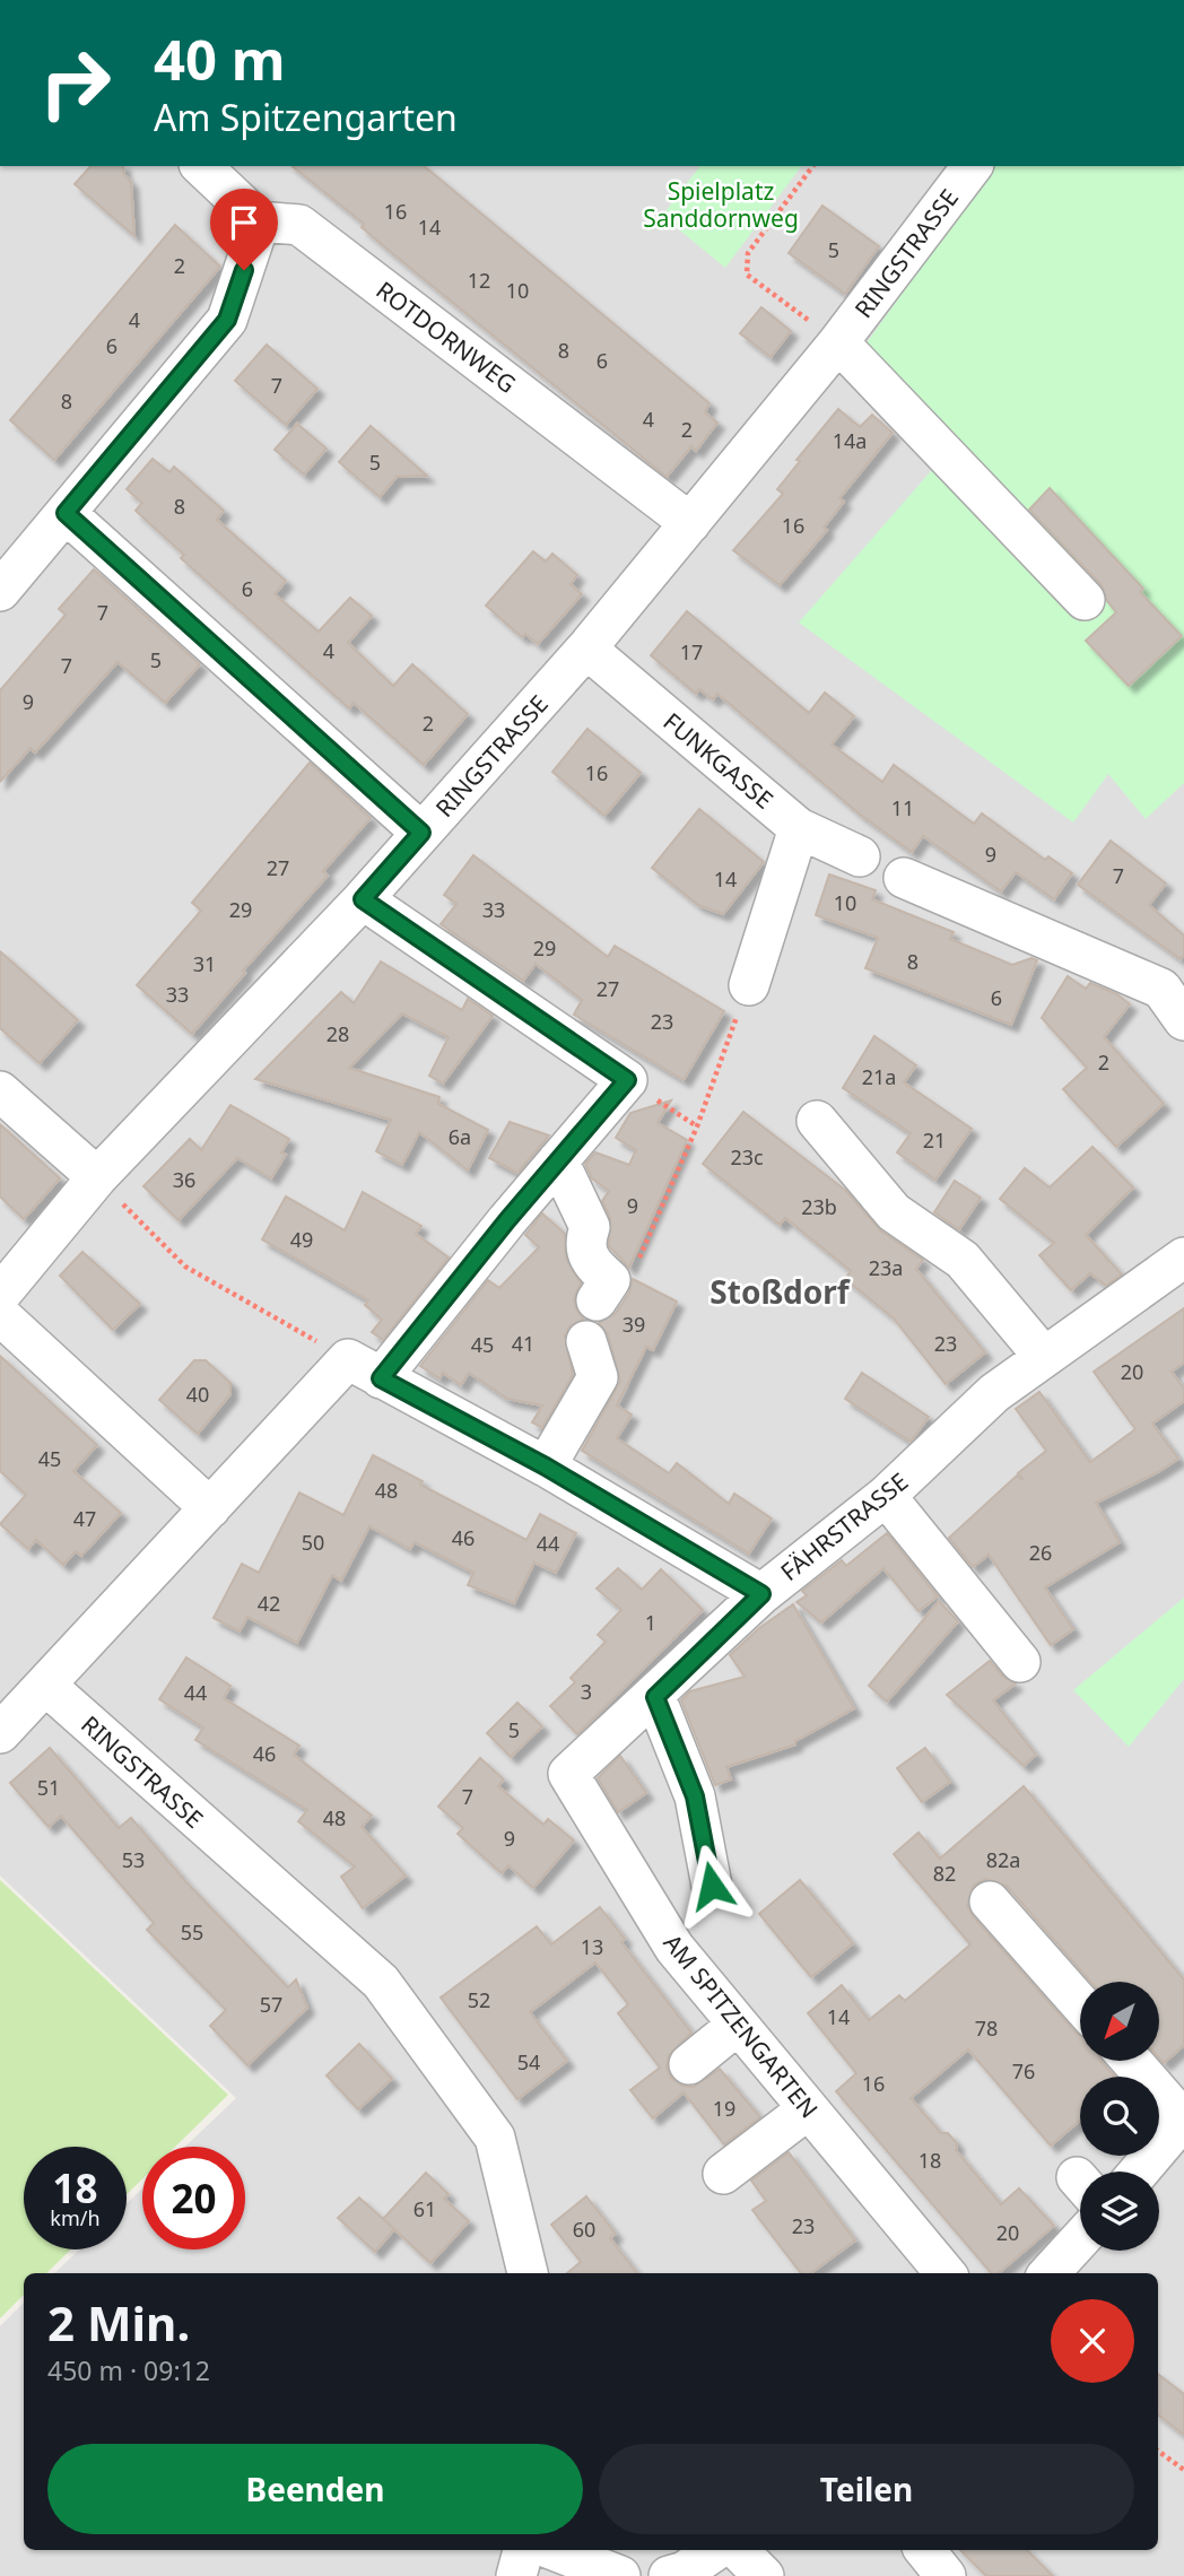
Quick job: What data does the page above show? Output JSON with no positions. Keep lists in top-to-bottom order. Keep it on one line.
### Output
{"streets":{"street":["RINGSTRASSE","ROTDORNWEG","FUNKGASSE","FÄHRSTRASSE","AM SPITZENGARTEN"]},"crossings":[["RINGSTRASSE","ROTDORNWEG"],["RINGSTRASSE","FUNKGASSE"],["FÄHRSTRASSE","AM SPITZENGARTEN"]],"districts":["Stoßdorf"],"parks":["Spielplatz Sanddornweg"],"house_numbers":["16","14","5","2","12","10","4","6","8","6","7","8","4","2","14a","5","8","16","6","7","4","17","5","7","9","2","16","11","9","27","7","14","10","29","33","29","8","31","27","33","6","23","28","2","21a","6a","21","23c","36","9","23b","49","23a","39","41","23","45","20","40","45","48","47","46","50","44","26","42","1","3","44","5","46","51","7","48","9","53","82a","82","55","13","52","57","14","78","54","76","16","19","18","61","23","60","20"],"north":"bottom left","page":{"turn":["40 m","Am Spitzengarten"],"speed":"18 km/h","limit":"20","heading":["2 Min.","450 m · 09:12"],"buttons":["Beenden","Teilen"]}}
